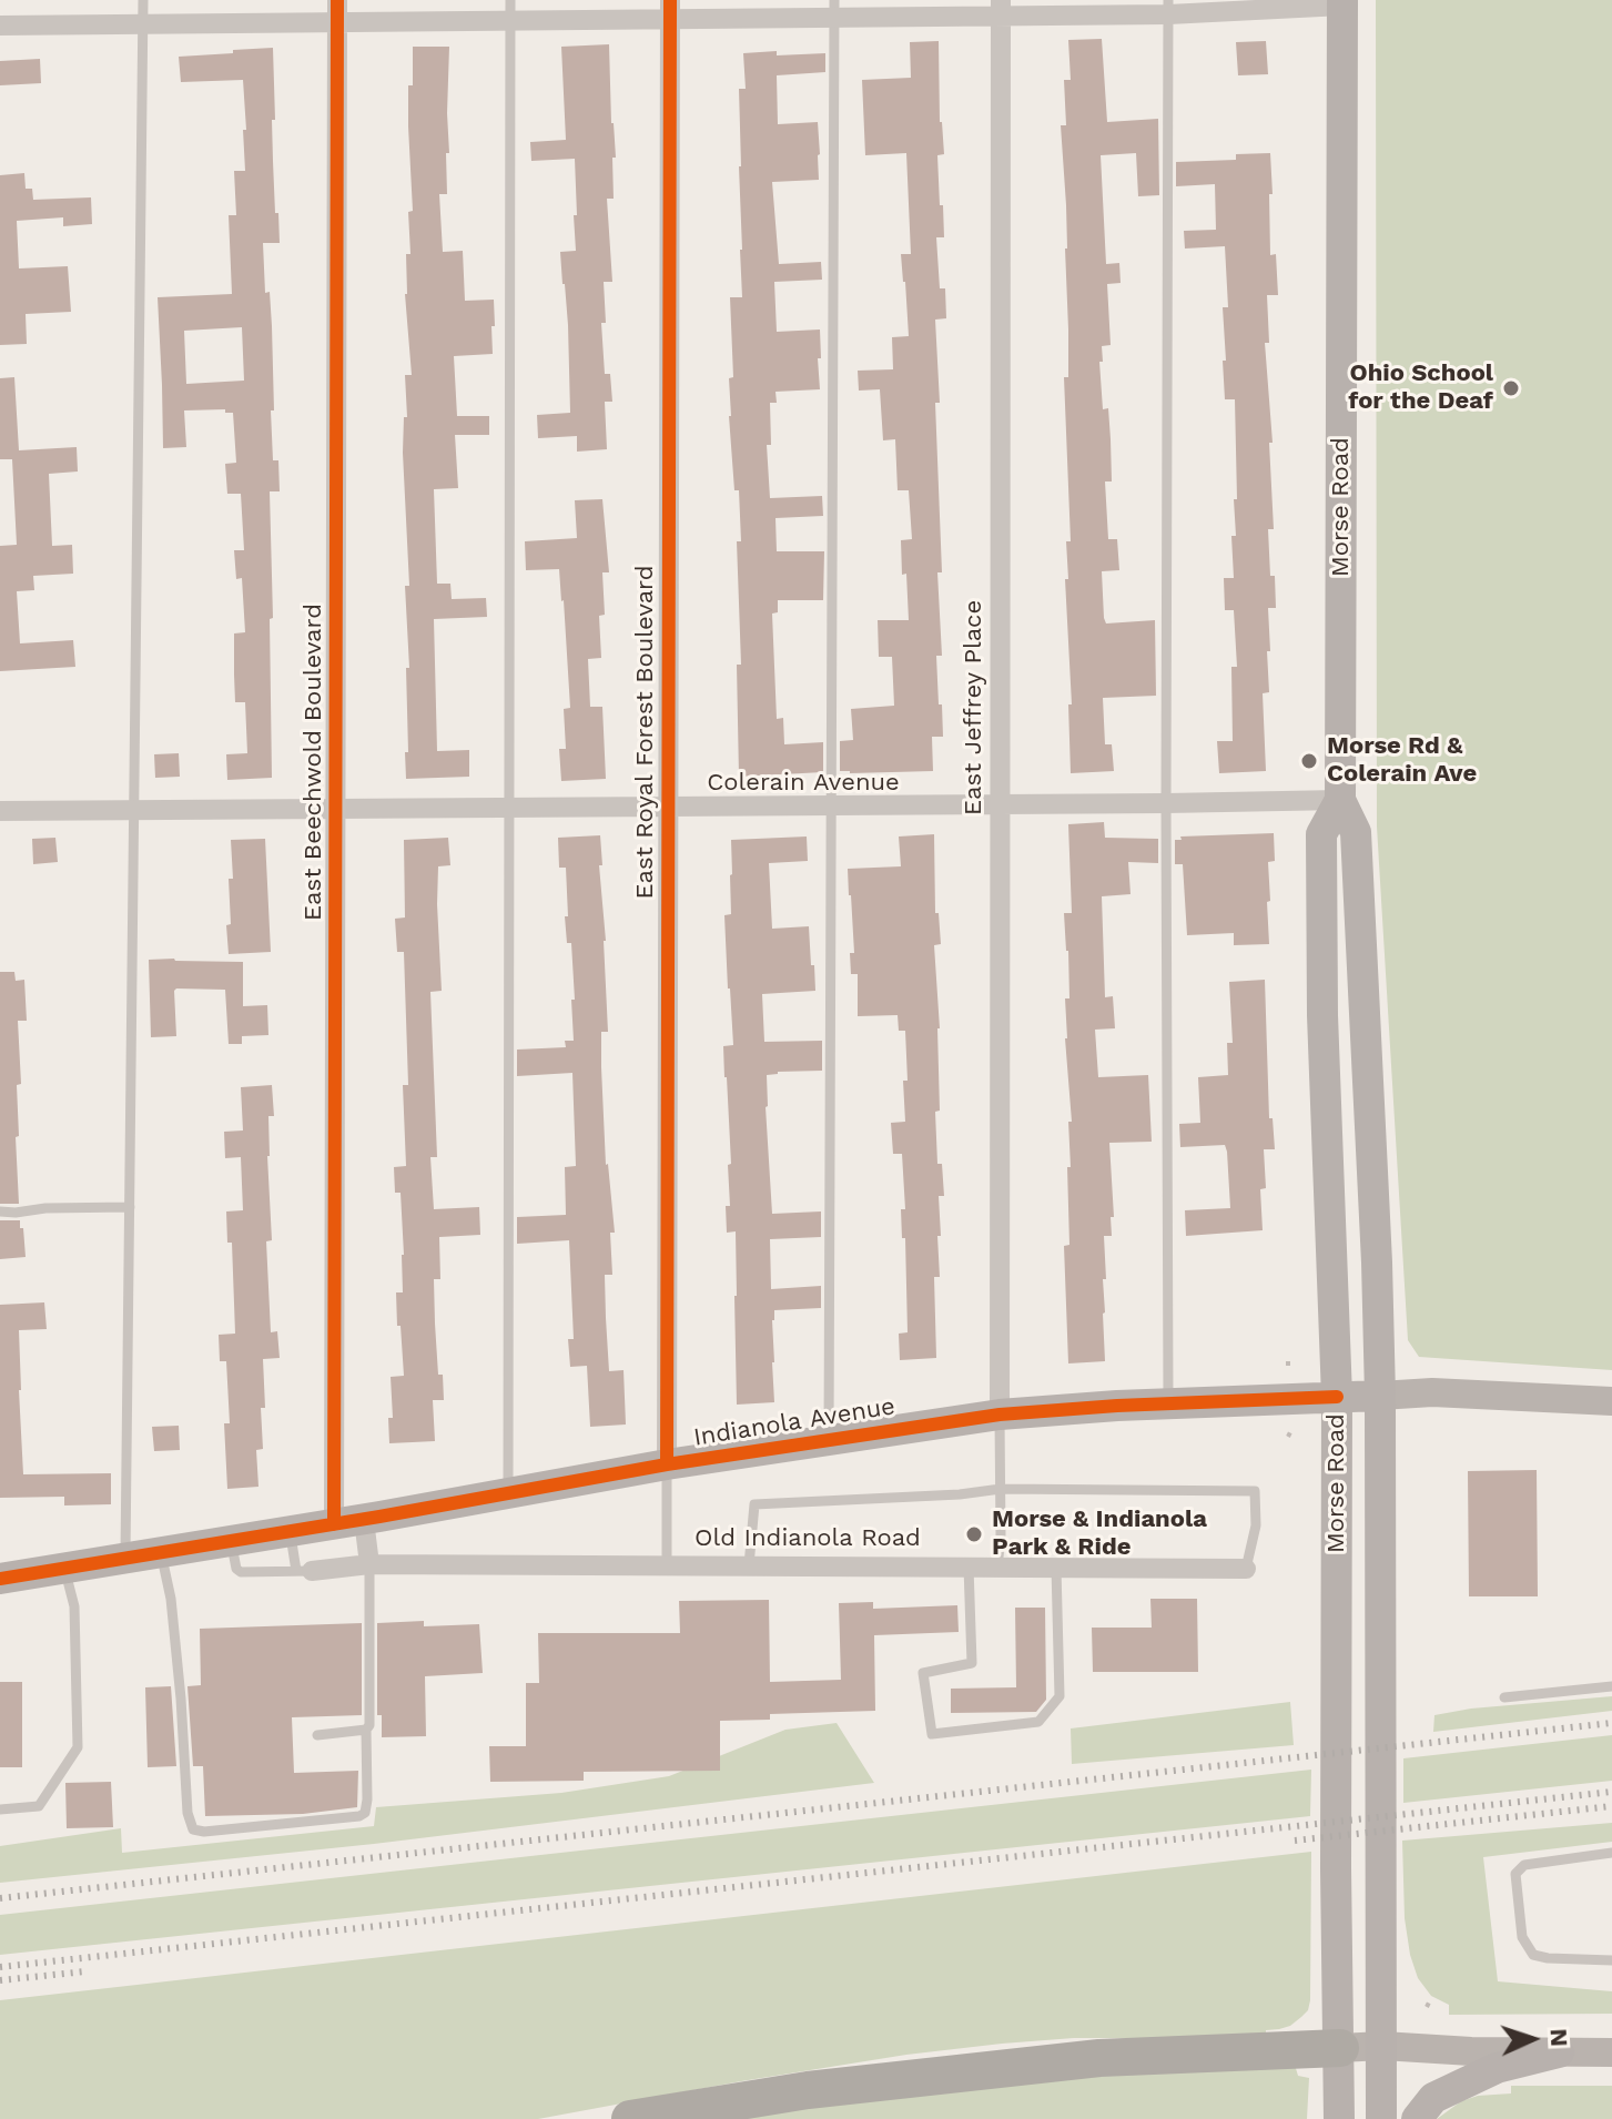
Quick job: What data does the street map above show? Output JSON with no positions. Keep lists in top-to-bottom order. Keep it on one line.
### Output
{"streets":{"main road":["Morse Road","Indianola Avenue"],"street":["East Jeffrey Place","East Royal Forest Boulevard","East Beechwold Boulevard","Colerain Avenue","Old Indianola Road"]},"crossings":[["Morse Road","Colerain Avenue"],["Morse Road","Indianola Avenue"],["East Jeffrey Place","Colerain Avenue"],["East Jeffrey Place","Indianola Avenue"],["East Royal Forest Boulevard","Colerain Avenue"],["East Royal Forest Boulevard","Indianola Avenue"],["East Beechwold Boulevard","Colerain Avenue"],["East Beechwold Boulevard","Indianola Avenue"]],"places":["Ohio School for the Deaf","Morse Rd & Colerain Ave","Morse & Indianola Park & Ride"],"north":"right"}
